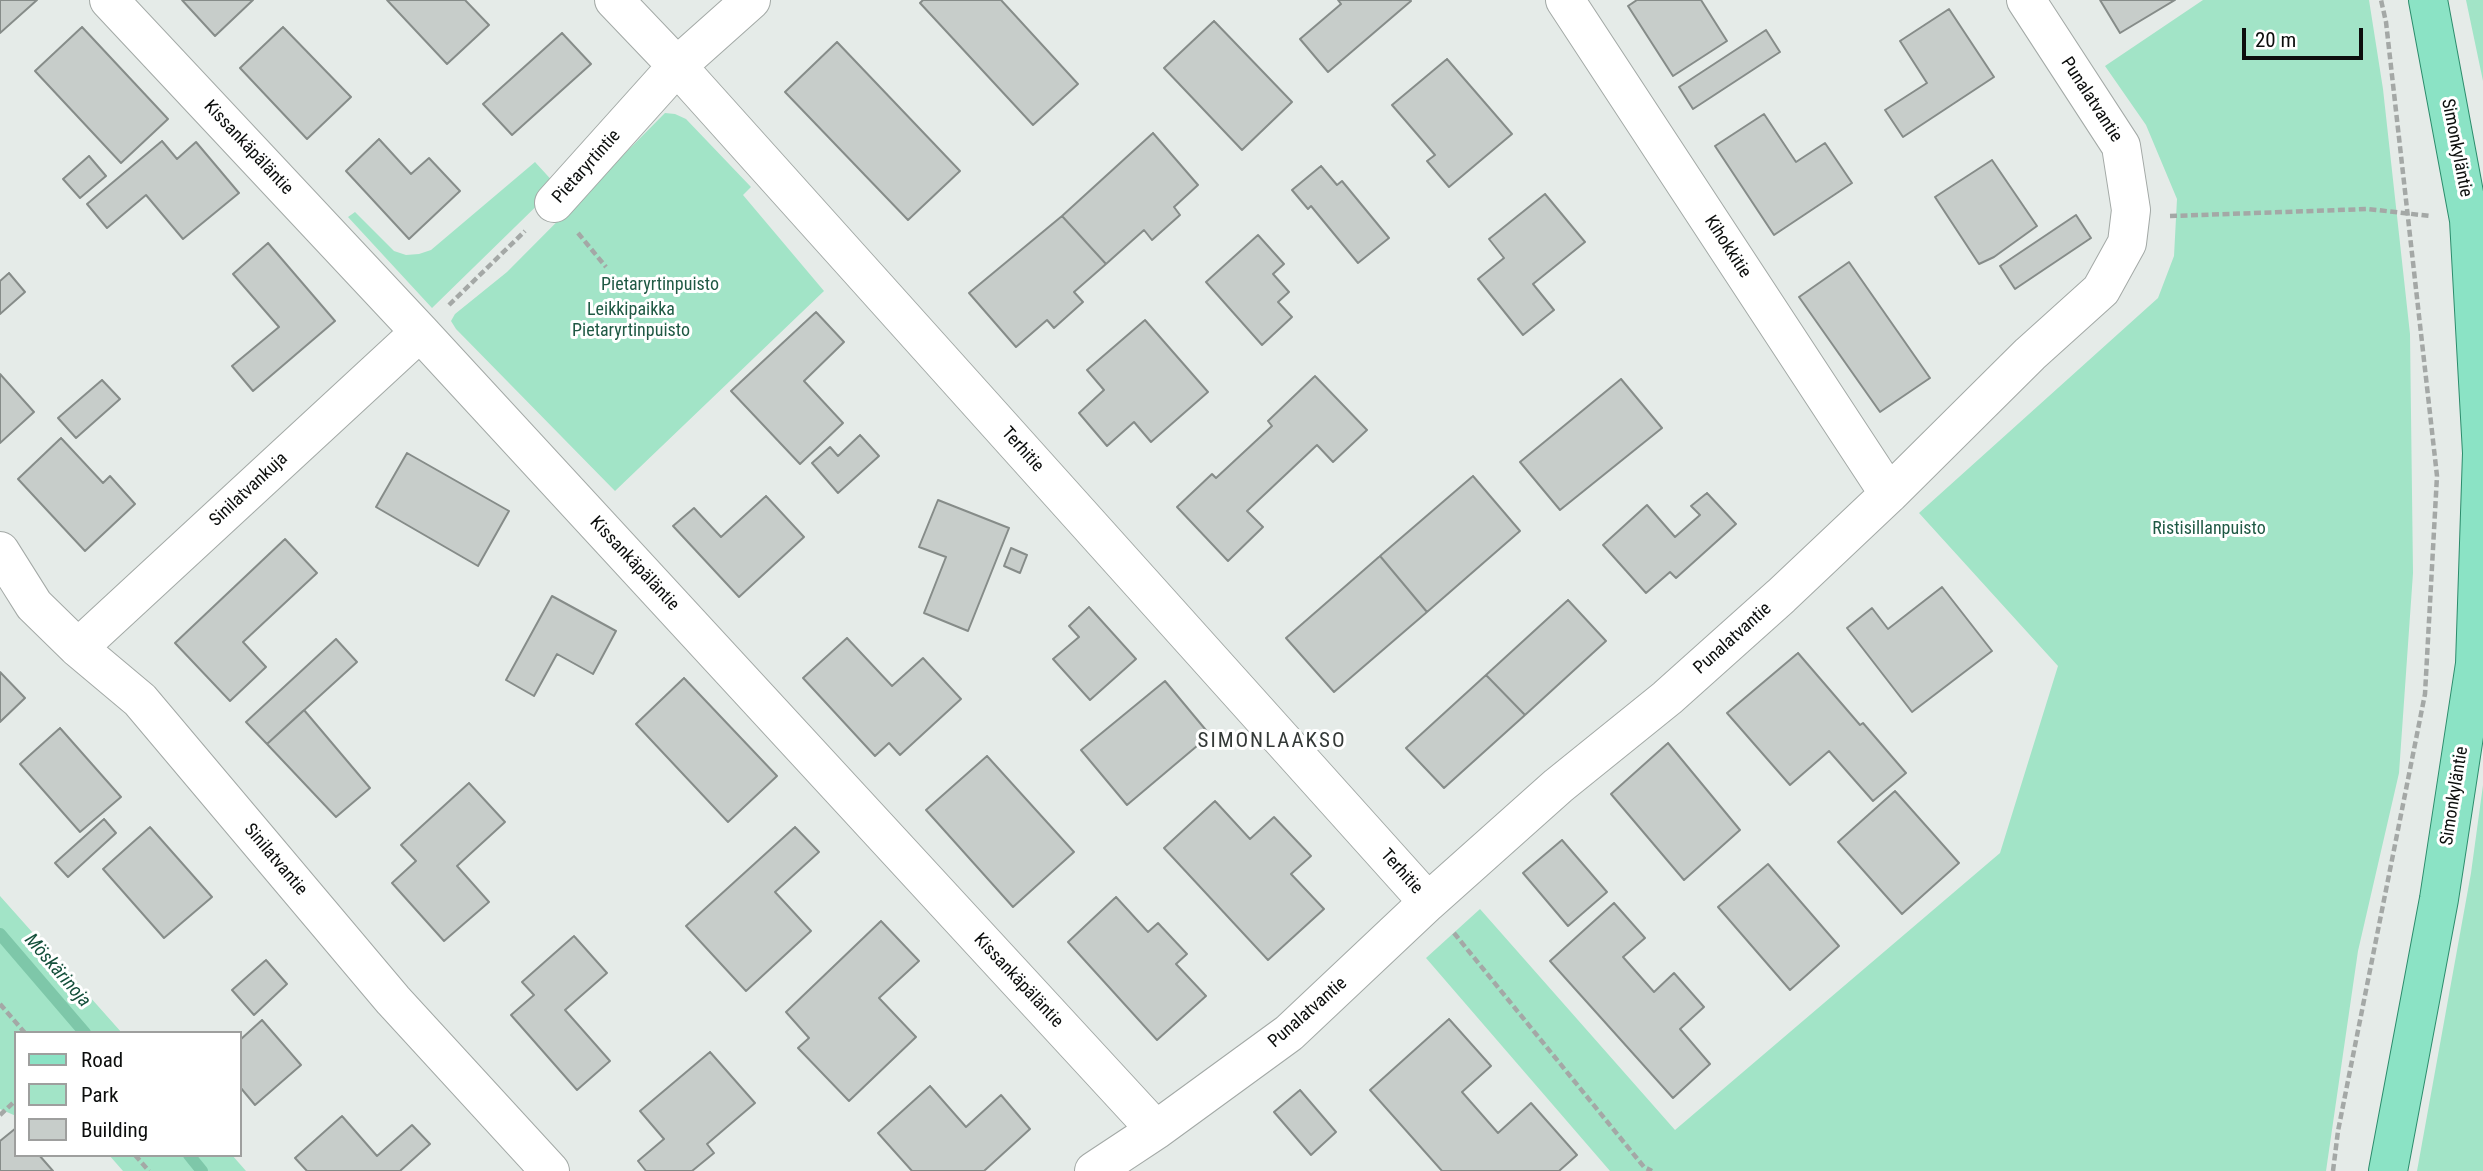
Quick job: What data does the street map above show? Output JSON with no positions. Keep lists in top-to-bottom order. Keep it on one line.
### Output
{"streets":{"main road":["Simonkyläntie"],"street":["Punalatvantie","Kissankäpäläntie","Pietaryrtintie","Kihokkitie","Terhitie","Sinilatvankuja","Sinilatvantie"]},"crossings":[["Punalatvantie","Kissankäpäläntie"],["Punalatvantie","Kihokkitie"],["Punalatvantie","Terhitie"],["Kissankäpäläntie","Pietaryrtintie"],["Kissankäpäläntie","Sinilatvankuja"],["Pietaryrtintie","Terhitie"],["Pietaryrtintie","Sinilatvankuja"],["Sinilatvankuja","Sinilatvantie"]],"districts":["SIMONLAAKSO"],"water":["Möskärinoja"],"parks":["Pietaryrtinpuisto","Leikkipaikka Pietaryrtinpuisto","Ristisillanpuisto"],"legend":["Road","Park","Building"],"scale_bar":"20 m"}
